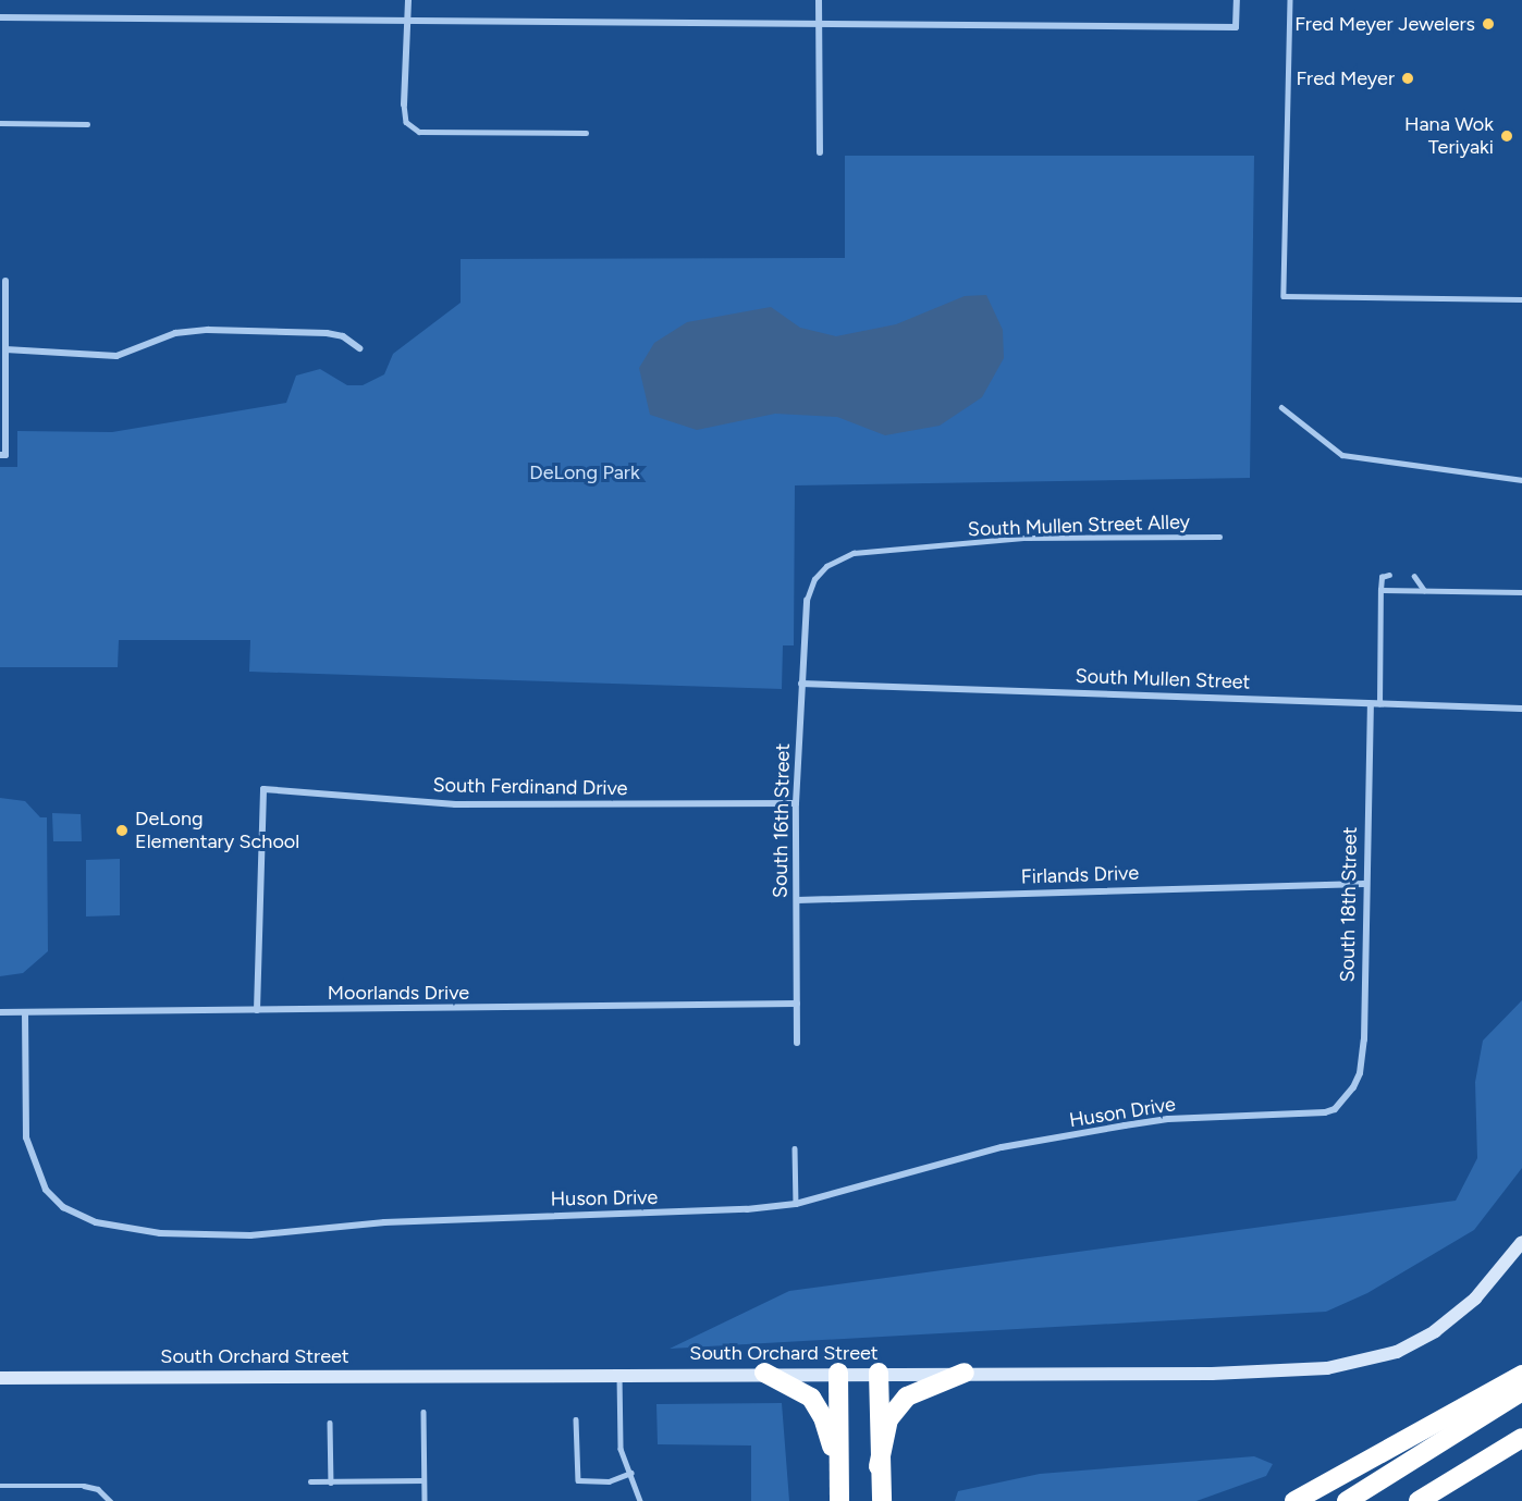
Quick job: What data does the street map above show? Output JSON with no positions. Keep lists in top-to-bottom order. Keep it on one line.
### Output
{"streets":{"street":["South Mullen Street","South Ferdinand Drive","South 16th Street","Firlands Drive","South 18th Street","Moorlands Drive","Huson Drive","South Orchard Street"],"lane":["South Mullen Street Alley"]},"crossings":[["South Mullen Street Alley","South 16th Street"],["South Mullen Street","South 16th Street"],["South Mullen Street","South 18th Street"],["South Ferdinand Drive","South 16th Street"],["South Ferdinand Drive","Moorlands Drive"],["South 16th Street","Firlands Drive"],["South 16th Street","Moorlands Drive"],["Firlands Drive","South 18th Street"],["South 18th Street","Huson Drive"],["Moorlands Drive","Huson Drive"]],"parks":["DeLong Park"],"places":["Fred Meyer Jewelers","Fred Meyer","Hana Wok Teriyaki","DeLong Elementary School"]}
